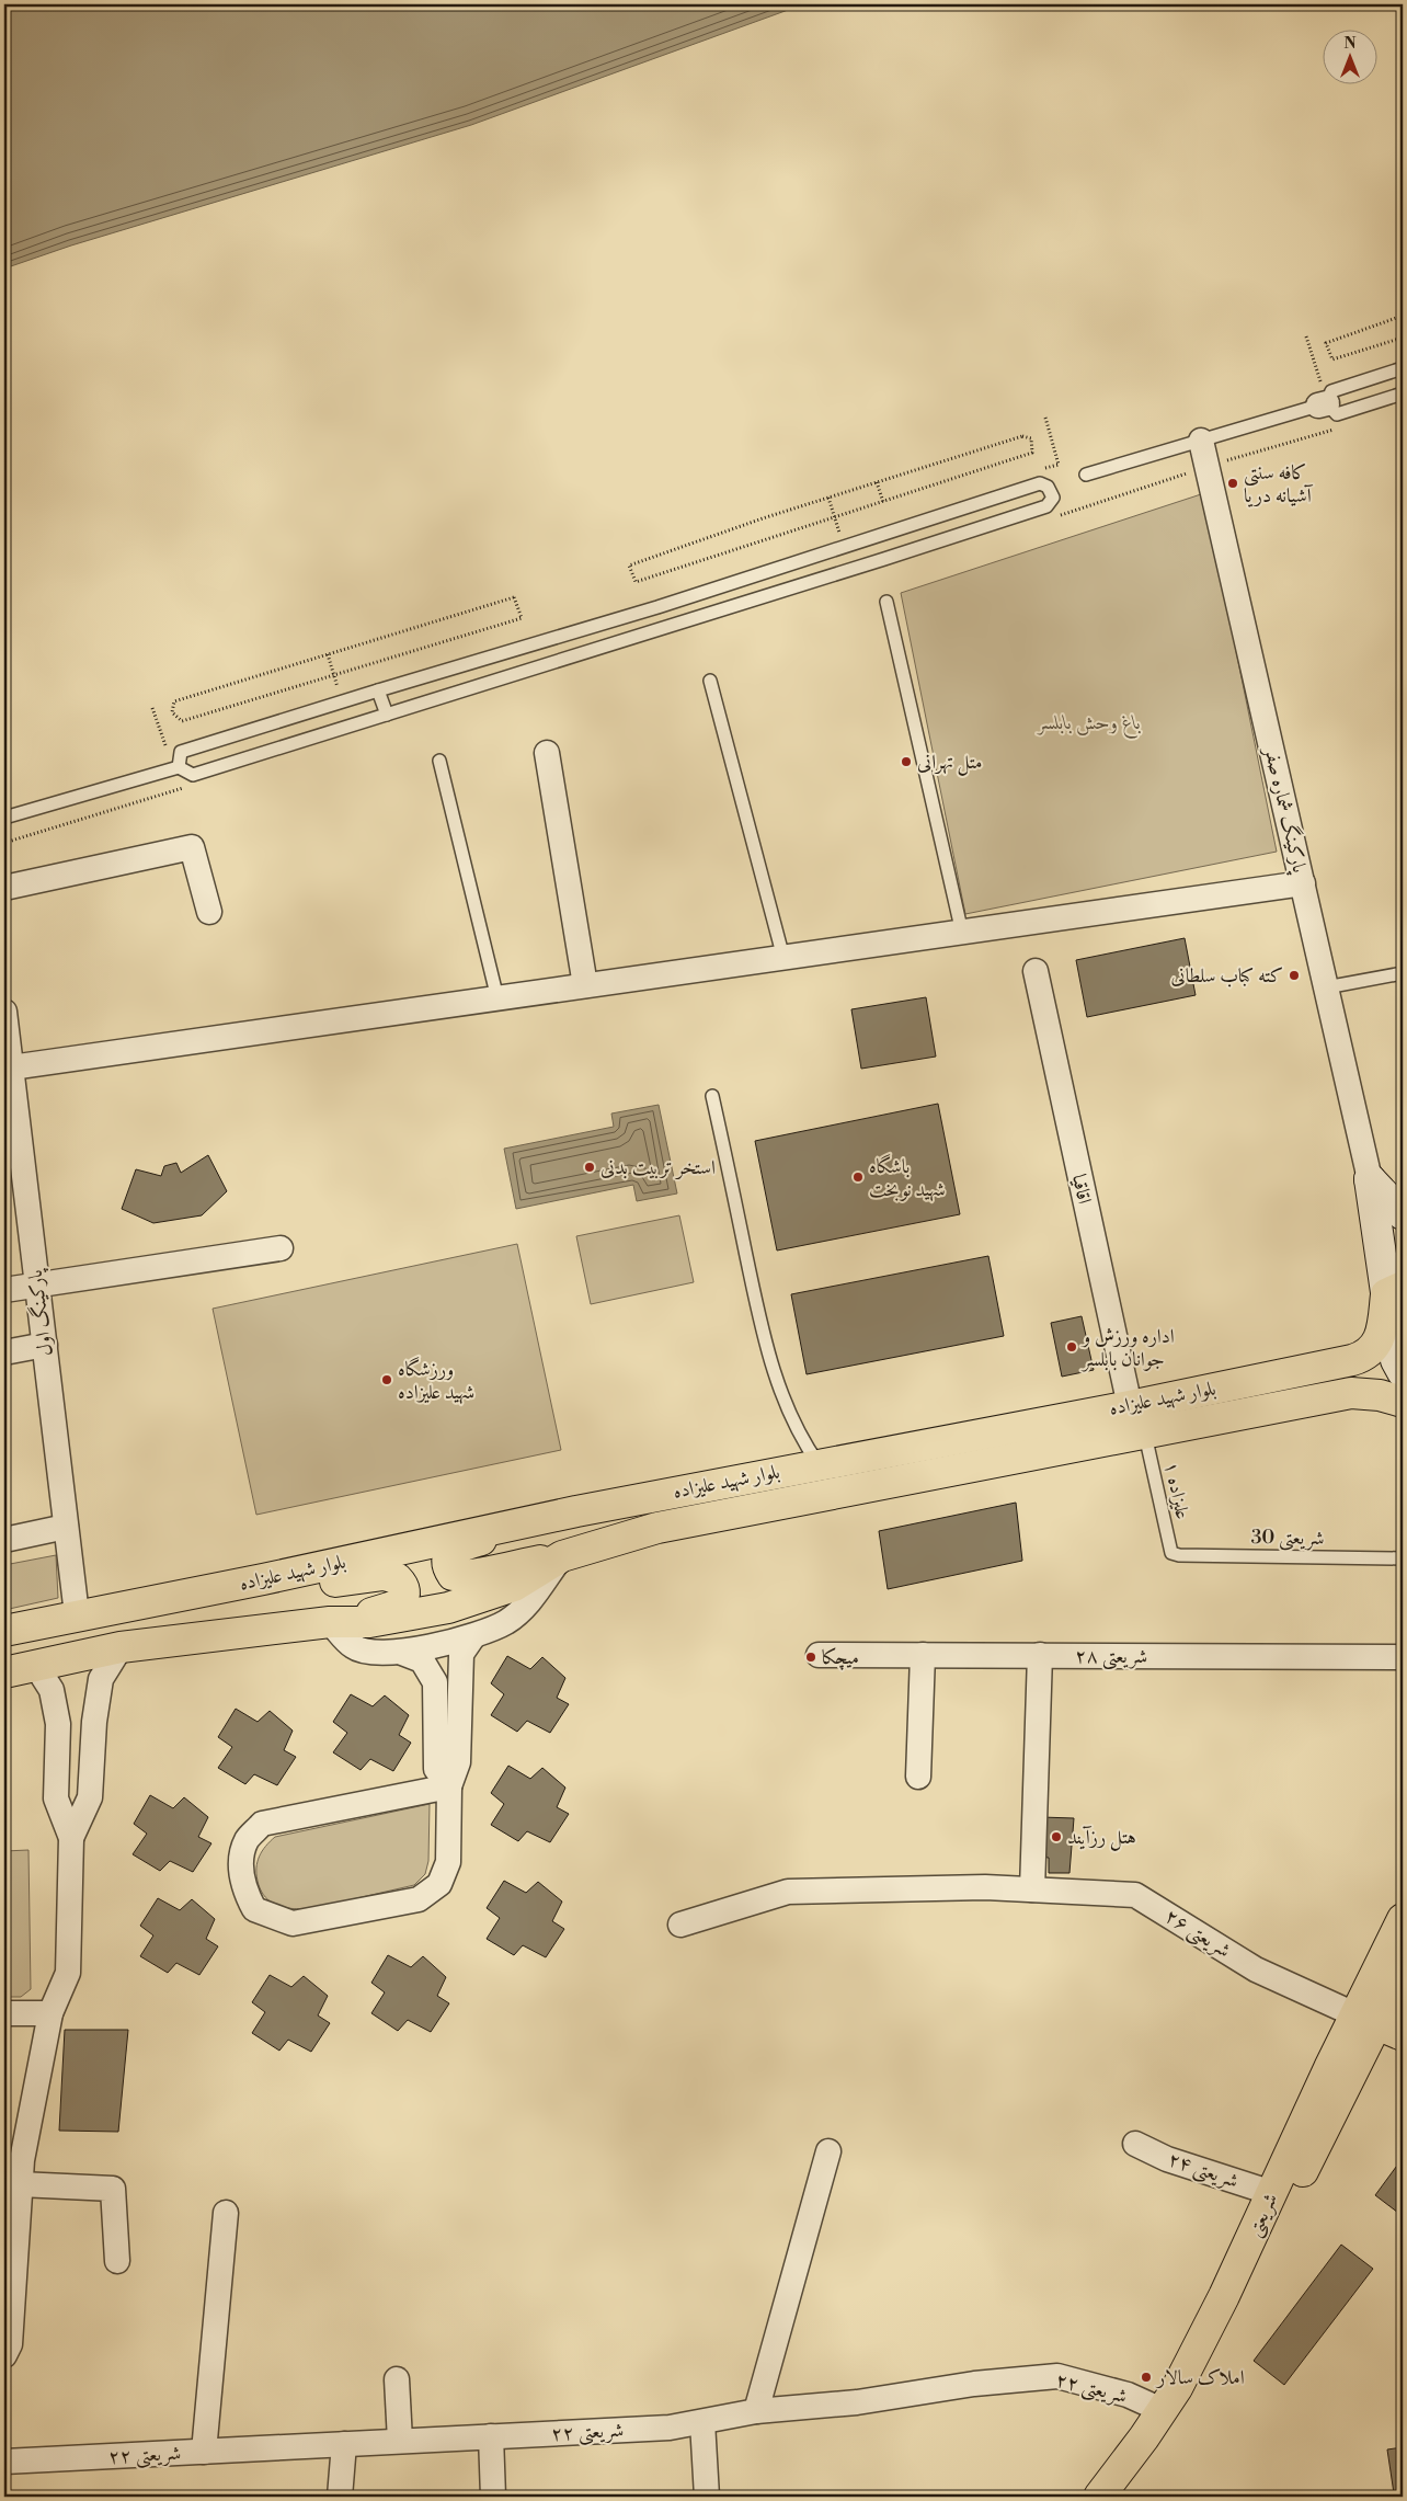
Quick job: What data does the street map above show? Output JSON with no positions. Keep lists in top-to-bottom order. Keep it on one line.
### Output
{"streets":{"main road":["بلوار شهید علیزاده","شریعتی"],"street":["پارکینگ شماره صفر","اقاقیا","پارکینگ اول","شریعتی ۲۸","شریعتی ۲۶","شریعتی ۲۴","شریعتی ۲۲"],"lane":["علیزاده ۱","شریعتی 30"]},"crossings":[["اقاقیا","بلوار شهید علیزاده"],["پارکینگ اول","بلوار شهید علیزاده"],["بلوار شهید علیزاده","علیزاده ۱"],["علیزاده ۱","شریعتی 30"],["شریعتی ۲۶","شریعتی"],["شریعتی ۲۴","شریعتی"],["شریعتی","شریعتی ۲۲"]],"parks":["باغ وحش بابلسر"],"places":["کافه سنتی آشیانه دریا","متل تهرانی","کته کباب سلطانی","استخر تربیت بدنی","باشگاه شهید نوبخت","اداره ورزش و جوانان بابلسر","ورزشگاه شهید علیزاده","میچکا","هتل رزآیند","املاک سالار"],"north":"top"}
